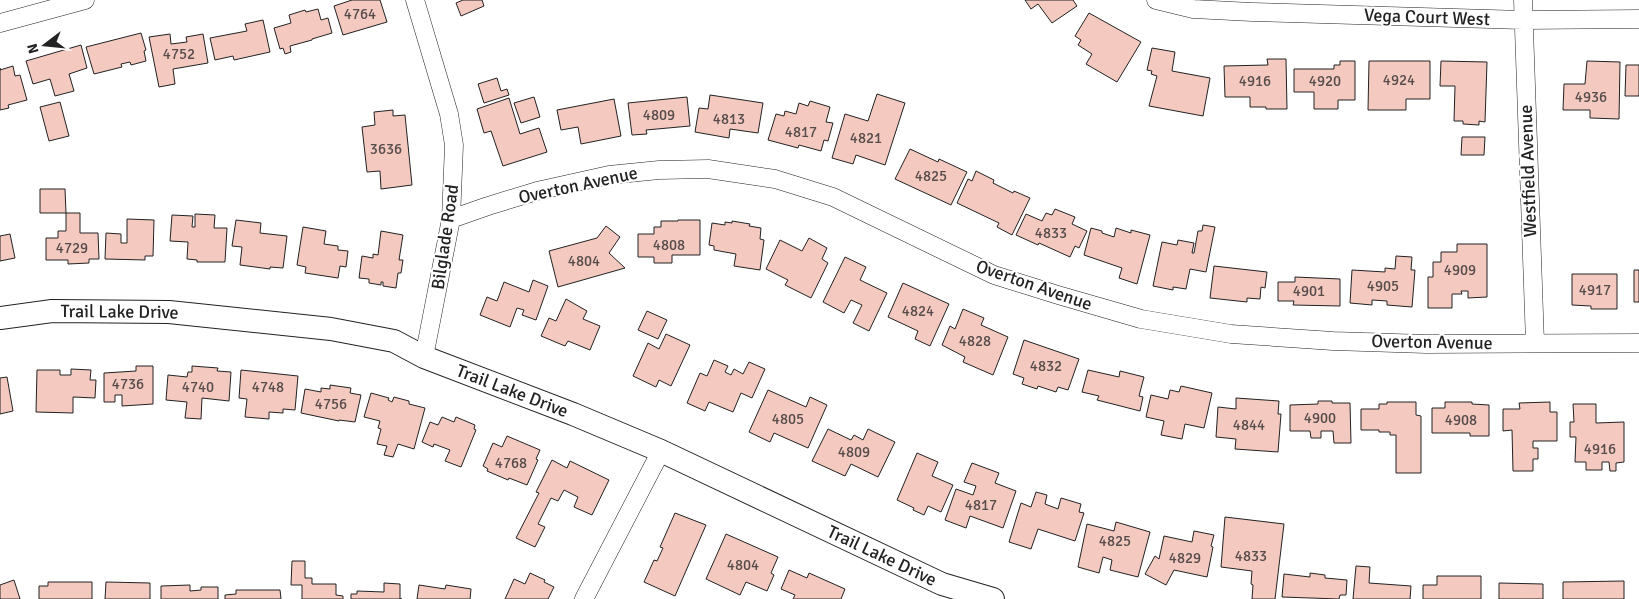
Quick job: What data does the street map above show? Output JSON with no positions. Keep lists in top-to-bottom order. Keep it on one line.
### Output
{"streets":{"street":["Vega Court West","Westfield Avenue","Overton Avenue","Bilglade Road","Trail Lake Drive"]},"crossings":[["Vega Court West","Westfield Avenue"],["Westfield Avenue","Overton Avenue"],["Overton Avenue","Bilglade Road"],["Bilglade Road","Trail Lake Drive"]],"house_numbers":["4764","4752","4924","4916","4920","4936","4809","4813","4817","4821","3636","4825","4833","4808","4729","4804","4909","4905","4917","4901","4824","4828","4832","4736","4740","4748","4756","4900","4805","4908","4844","4916","4809","4768","4817","4825","4833","4829","4804"],"north":"left"}
